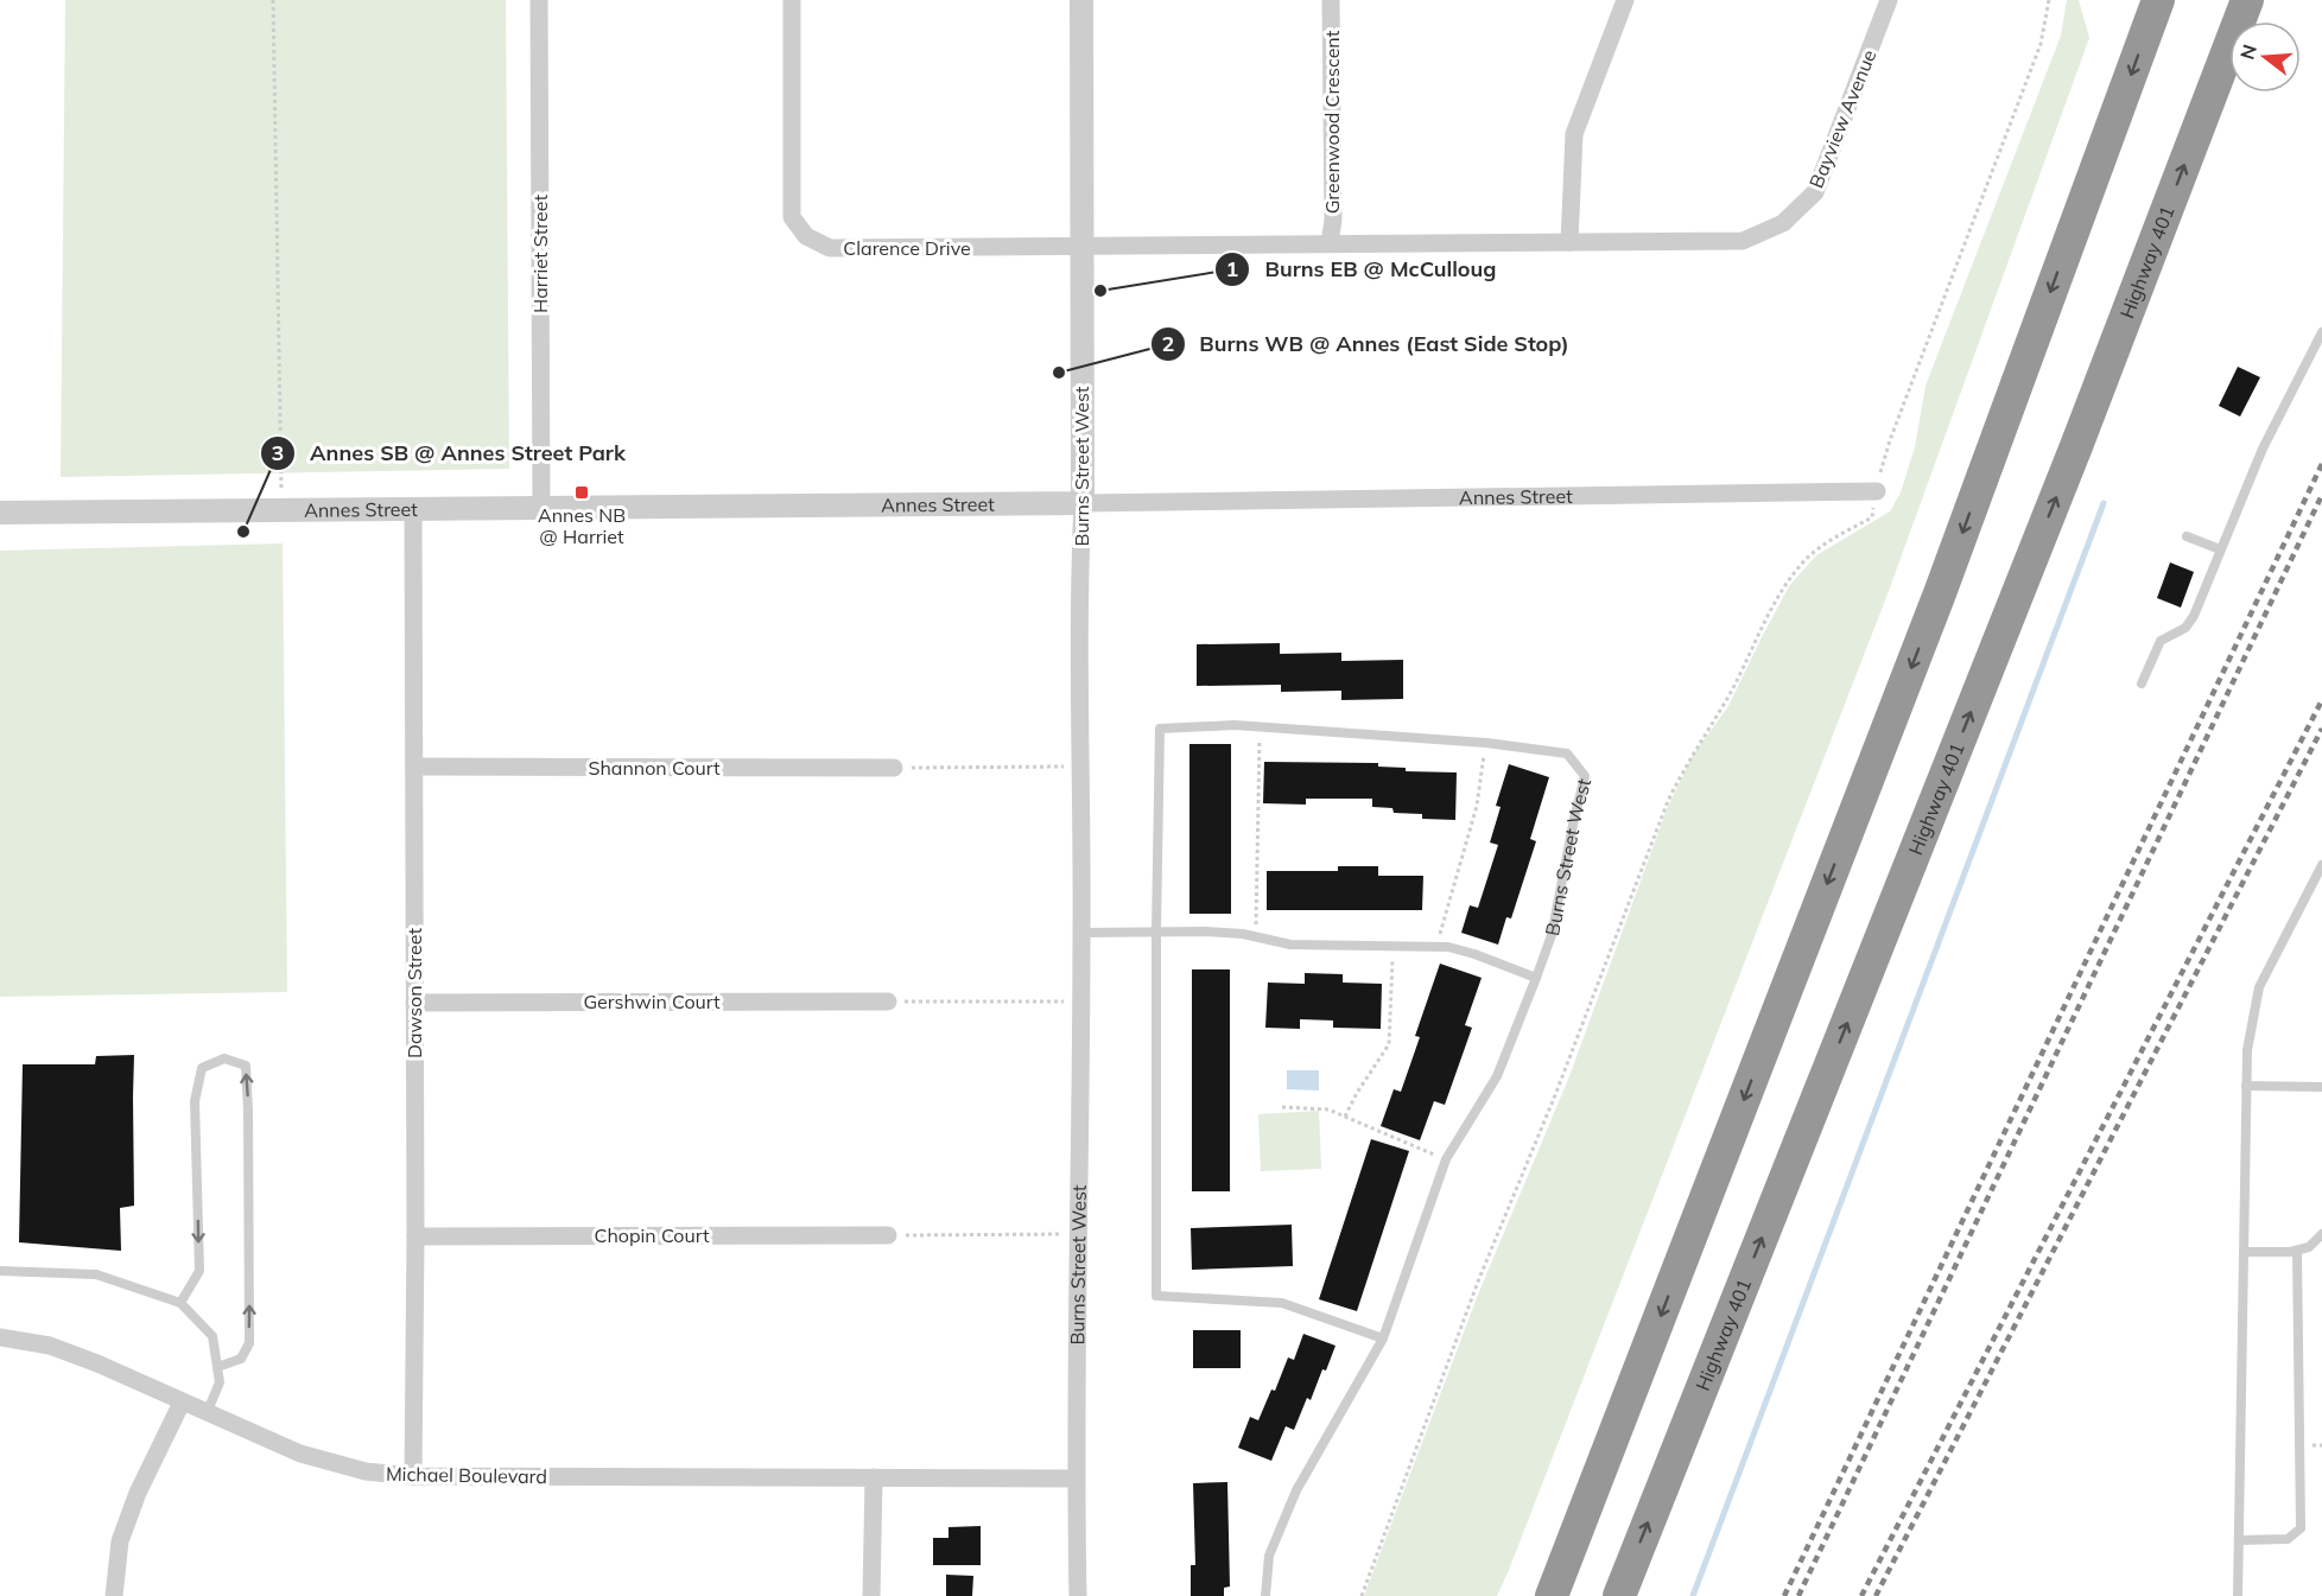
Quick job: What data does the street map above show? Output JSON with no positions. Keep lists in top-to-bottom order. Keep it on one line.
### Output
{"streets":{"highway":["Highway 401"],"street":["Bayview Avenue","Greenwood Crescent","Clarence Drive","Harriet Street","Burns Street West","Annes Street","Shannon Court","Dawson Street","Gershwin Court","Chopin Court","Michael Boulevard"]},"crossings":[["Bayview Avenue","Greenwood Crescent"],["Bayview Avenue","Clarence Drive"],["Greenwood Crescent","Clarence Drive"],["Clarence Drive","Burns Street West"],["Harriet Street","Annes Street"],["Burns Street West","Annes Street"],["Burns Street West","Michael Boulevard"],["Annes Street","Dawson Street"],["Shannon Court","Dawson Street"],["Dawson Street","Gershwin Court"],["Dawson Street","Chopin Court"],["Dawson Street","Michael Boulevard"]],"places":{"other":["Burns EB @ McCulloug","Burns WB @ Annes (East Side Stop)","Annes SB @ Annes Street Park"],"transit":["Annes NB @ Harriet"]},"north":"left"}
